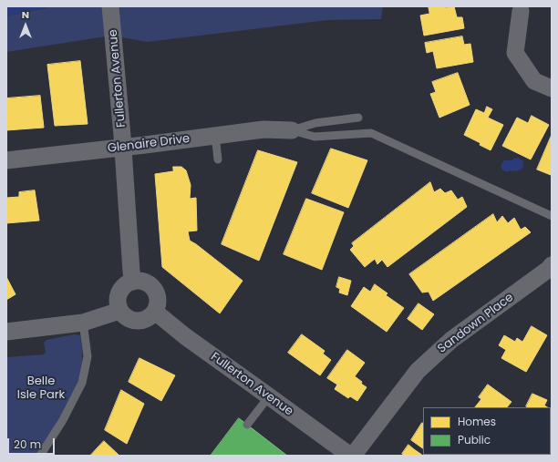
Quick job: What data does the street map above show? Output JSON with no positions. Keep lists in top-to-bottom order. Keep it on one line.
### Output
{"streets":{"street":["Fullerton Avenue","Glenaire Drive","Sandown Place"]},"crossings":[["Fullerton Avenue","Glenaire Drive"]],"parks":["Belle Isle Park"],"legend":["Homes","Public"],"scale_bar":"20 m","north":"top"}
